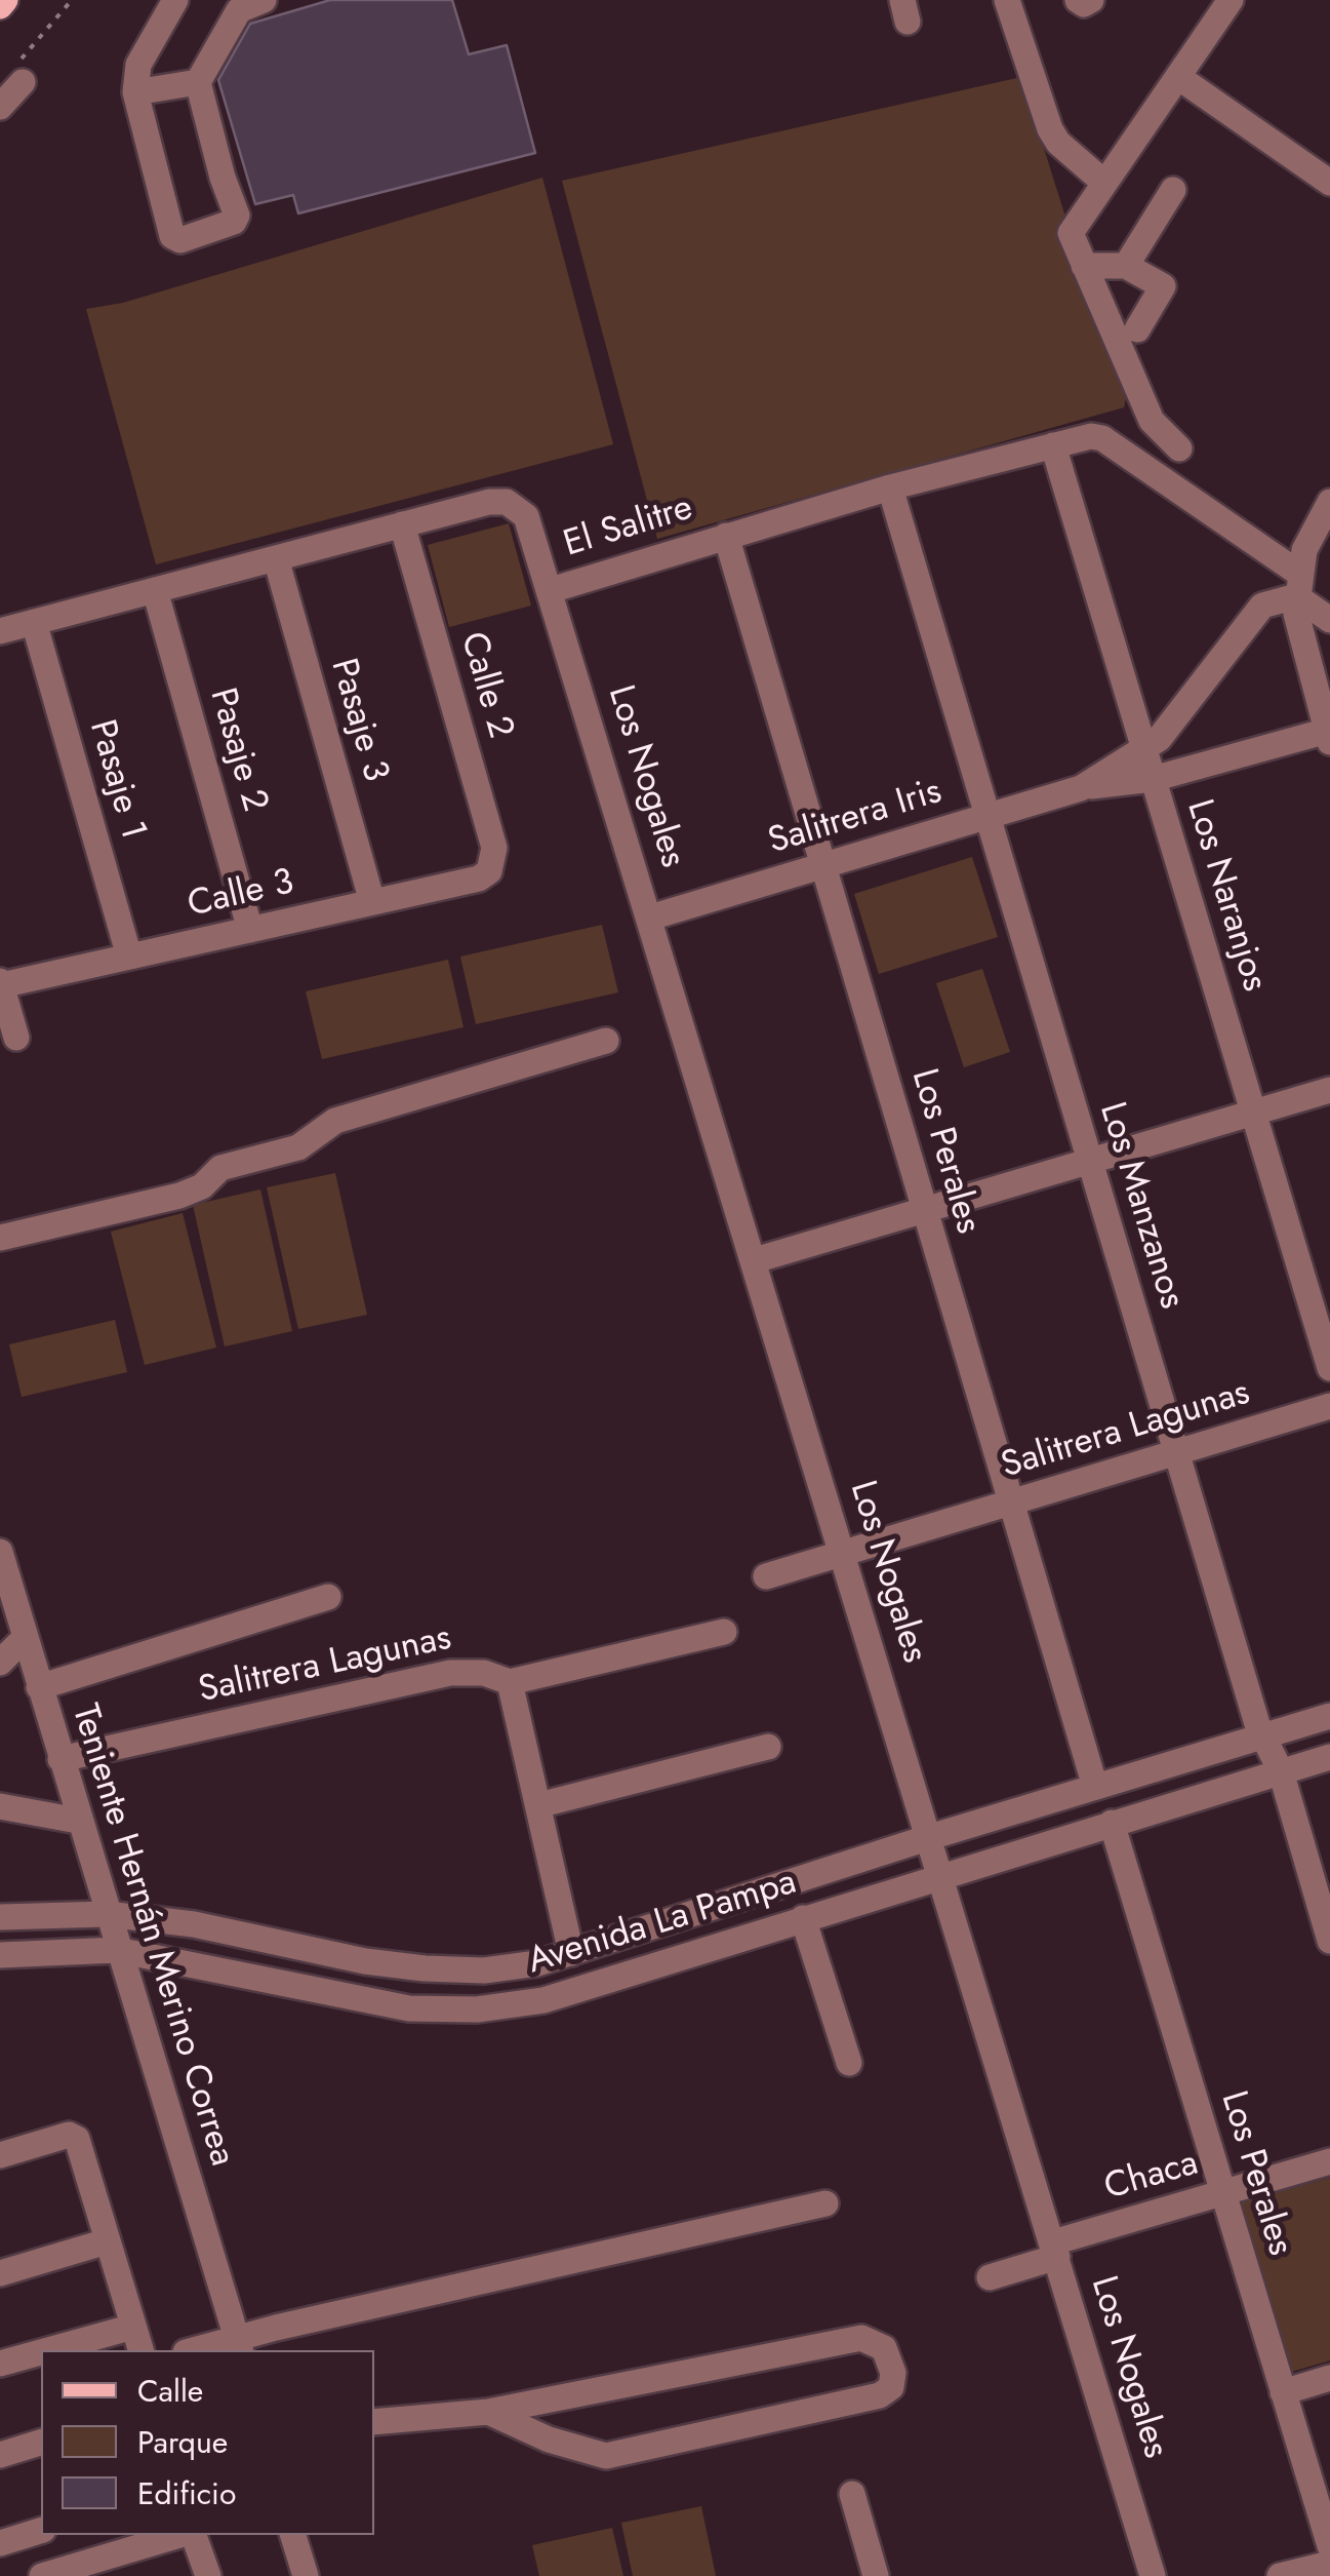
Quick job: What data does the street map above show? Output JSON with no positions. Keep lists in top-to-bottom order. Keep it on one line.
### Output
{"streets":{"street":["El Salitre","Calle 2","Pasaje 3","Pasaje 2","Los Nogales","Pasaje 1","Salitrera Iris","Calle 3","Los Naranjos","Los Perales","Los Manzanos","Salitrera Lagunas","Avenida La Pampa","Teniente Hernán Merino Correa","Chaca"]},"crossings":[["El Salitre","Calle 2"],["El Salitre","Pasaje 3"],["El Salitre","Pasaje 2"],["El Salitre","Los Nogales"],["El Salitre","Pasaje 1"],["El Salitre","Salitrera Iris"],["El Salitre","Los Naranjos"],["El Salitre","Los Perales"],["El Salitre","Los Manzanos"],["Calle 2","Calle 3"],["Pasaje 3","Calle 3"],["Pasaje 2","Calle 3"],["Los Nogales","Salitrera Iris"],["Los Nogales","Salitrera Lagunas"],["Los Nogales","Avenida La Pampa"],["Los Nogales","Chaca"],["Pasaje 1","Calle 3"],["Salitrera Iris","Los Naranjos"],["Salitrera Iris","Los Perales"],["Salitrera Iris","Los Manzanos"],["Los Perales","Salitrera Lagunas"],["Los Perales","Avenida La Pampa"],["Los Perales","Chaca"],["Los Manzanos","Salitrera Lagunas"],["Los Manzanos","Avenida La Pampa"],["Salitrera Lagunas","Teniente Hernán Merino Correa"],["Avenida La Pampa","Teniente Hernán Merino Correa"]],"legend":["Calle","Parque","Edificio"]}
